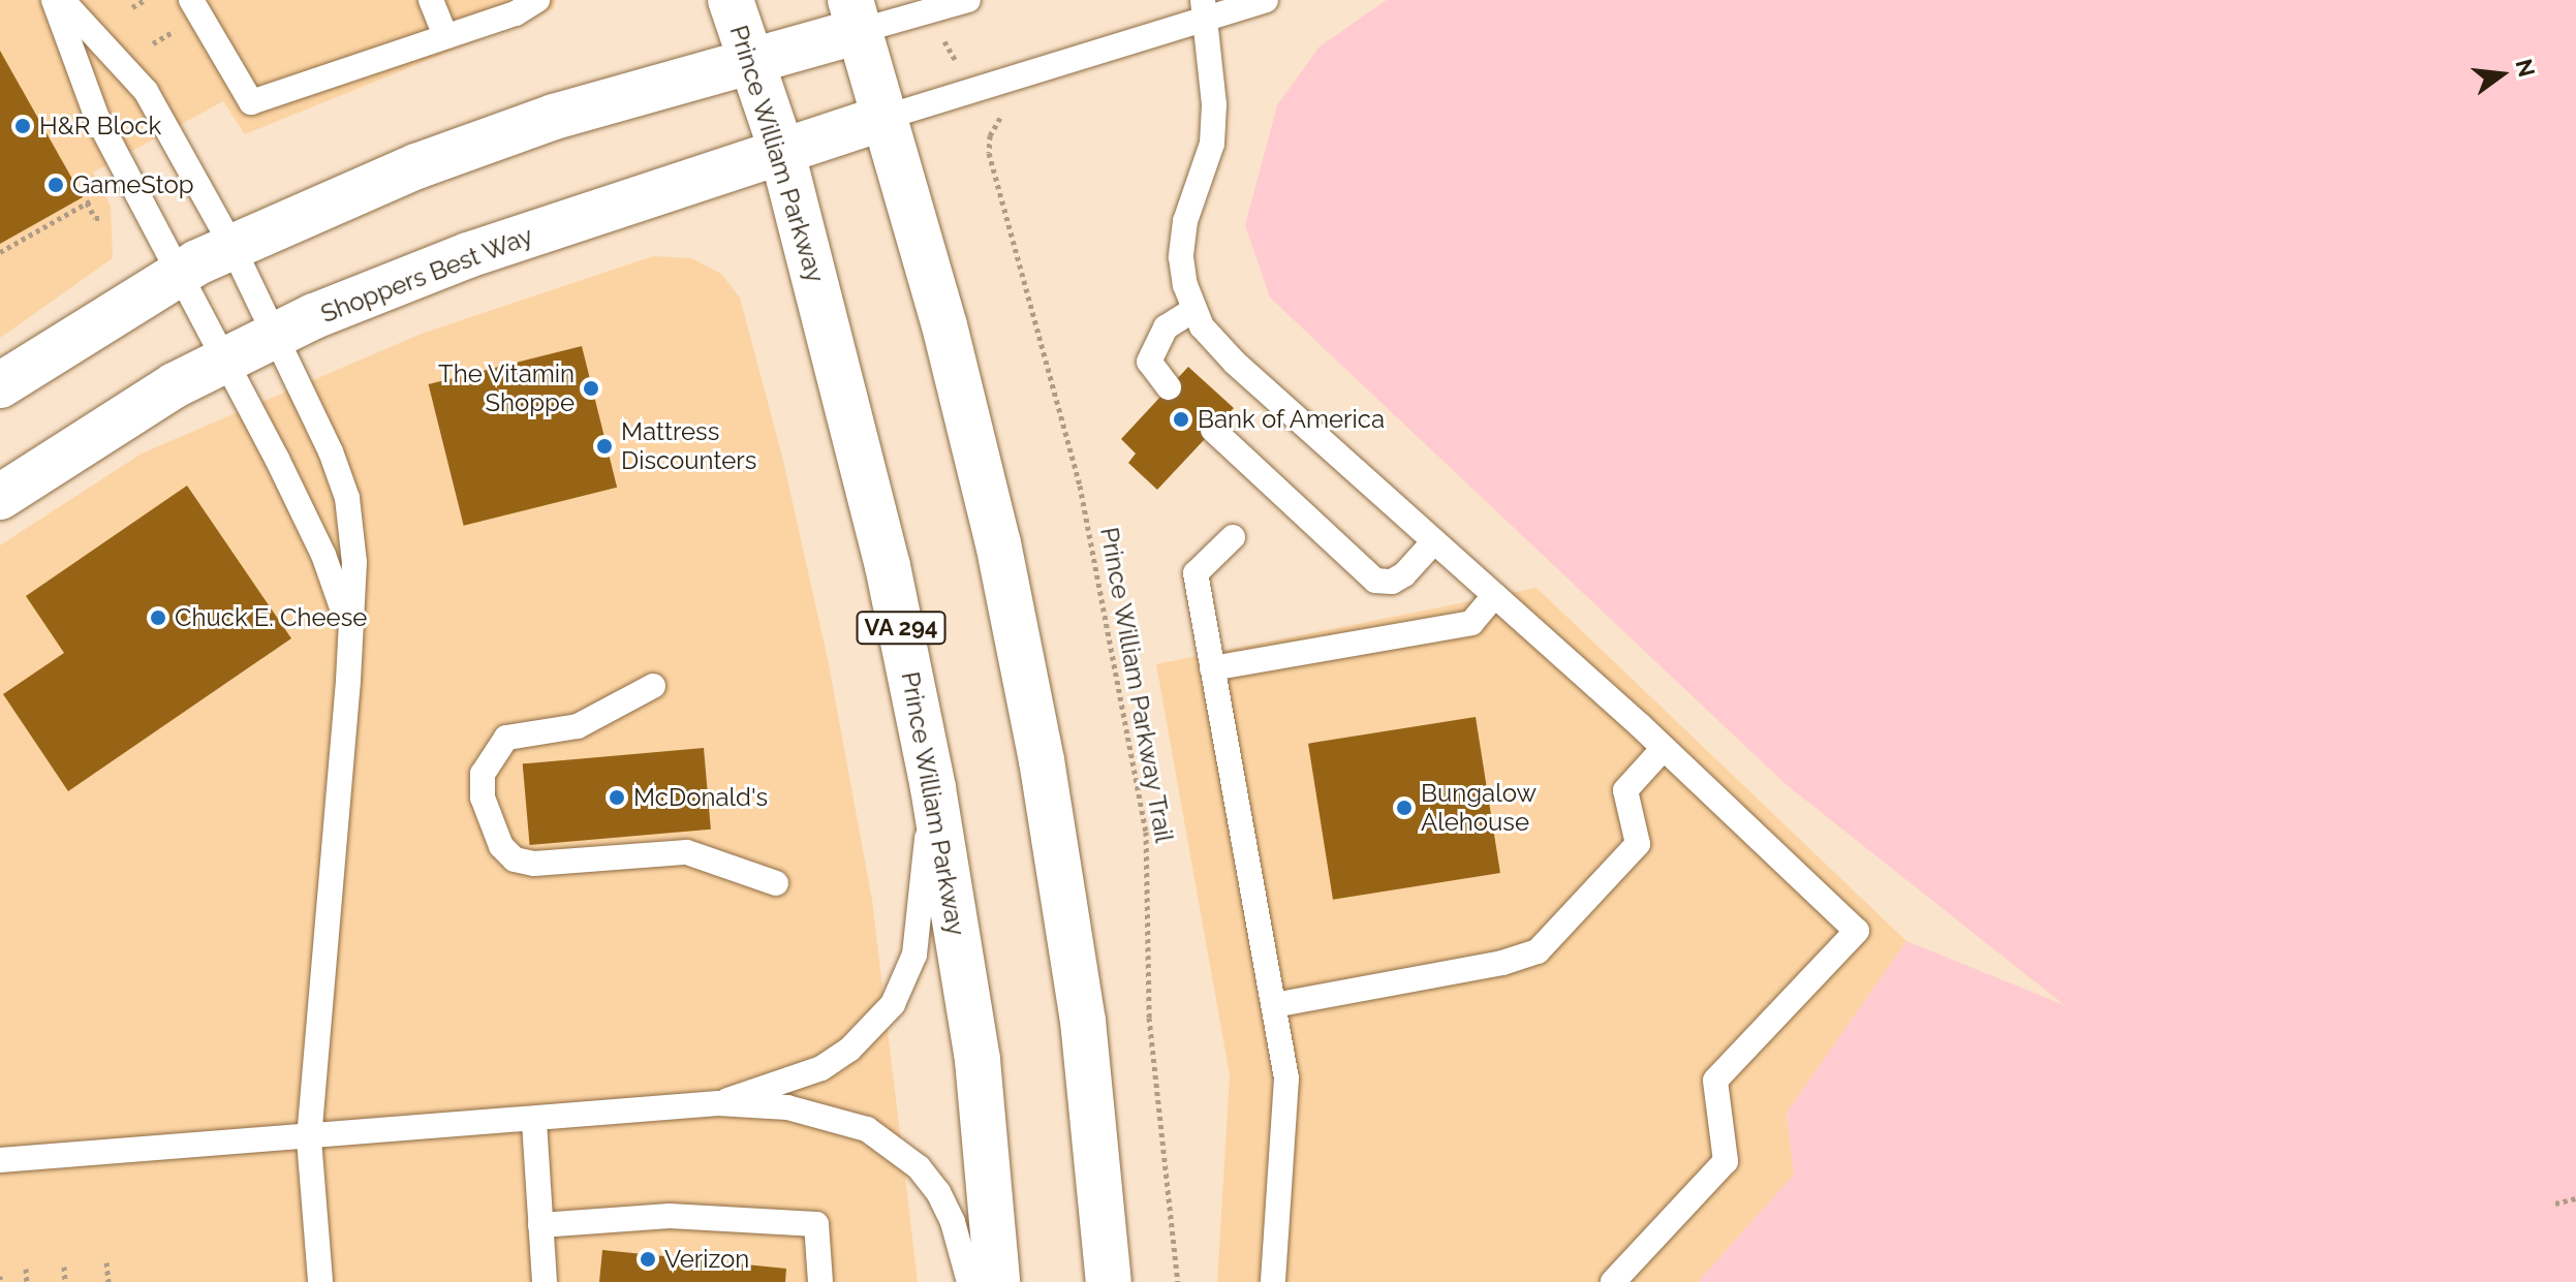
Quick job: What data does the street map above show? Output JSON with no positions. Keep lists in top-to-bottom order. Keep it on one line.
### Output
{"streets":{"main road":["Prince William Parkway","Shoppers Best Way","VA 294"],"path":["Prince William Parkway Trail"]},"crossings":[["Prince William Parkway","Shoppers Best Way"]],"places":["H&R Block","GameStop","The Vitamin Shoppe","Bank of America","Mattress Discounters","Chuck E. Cheese","McDonald's","Bungalow Alehouse","Verizon"],"north":"right"}
